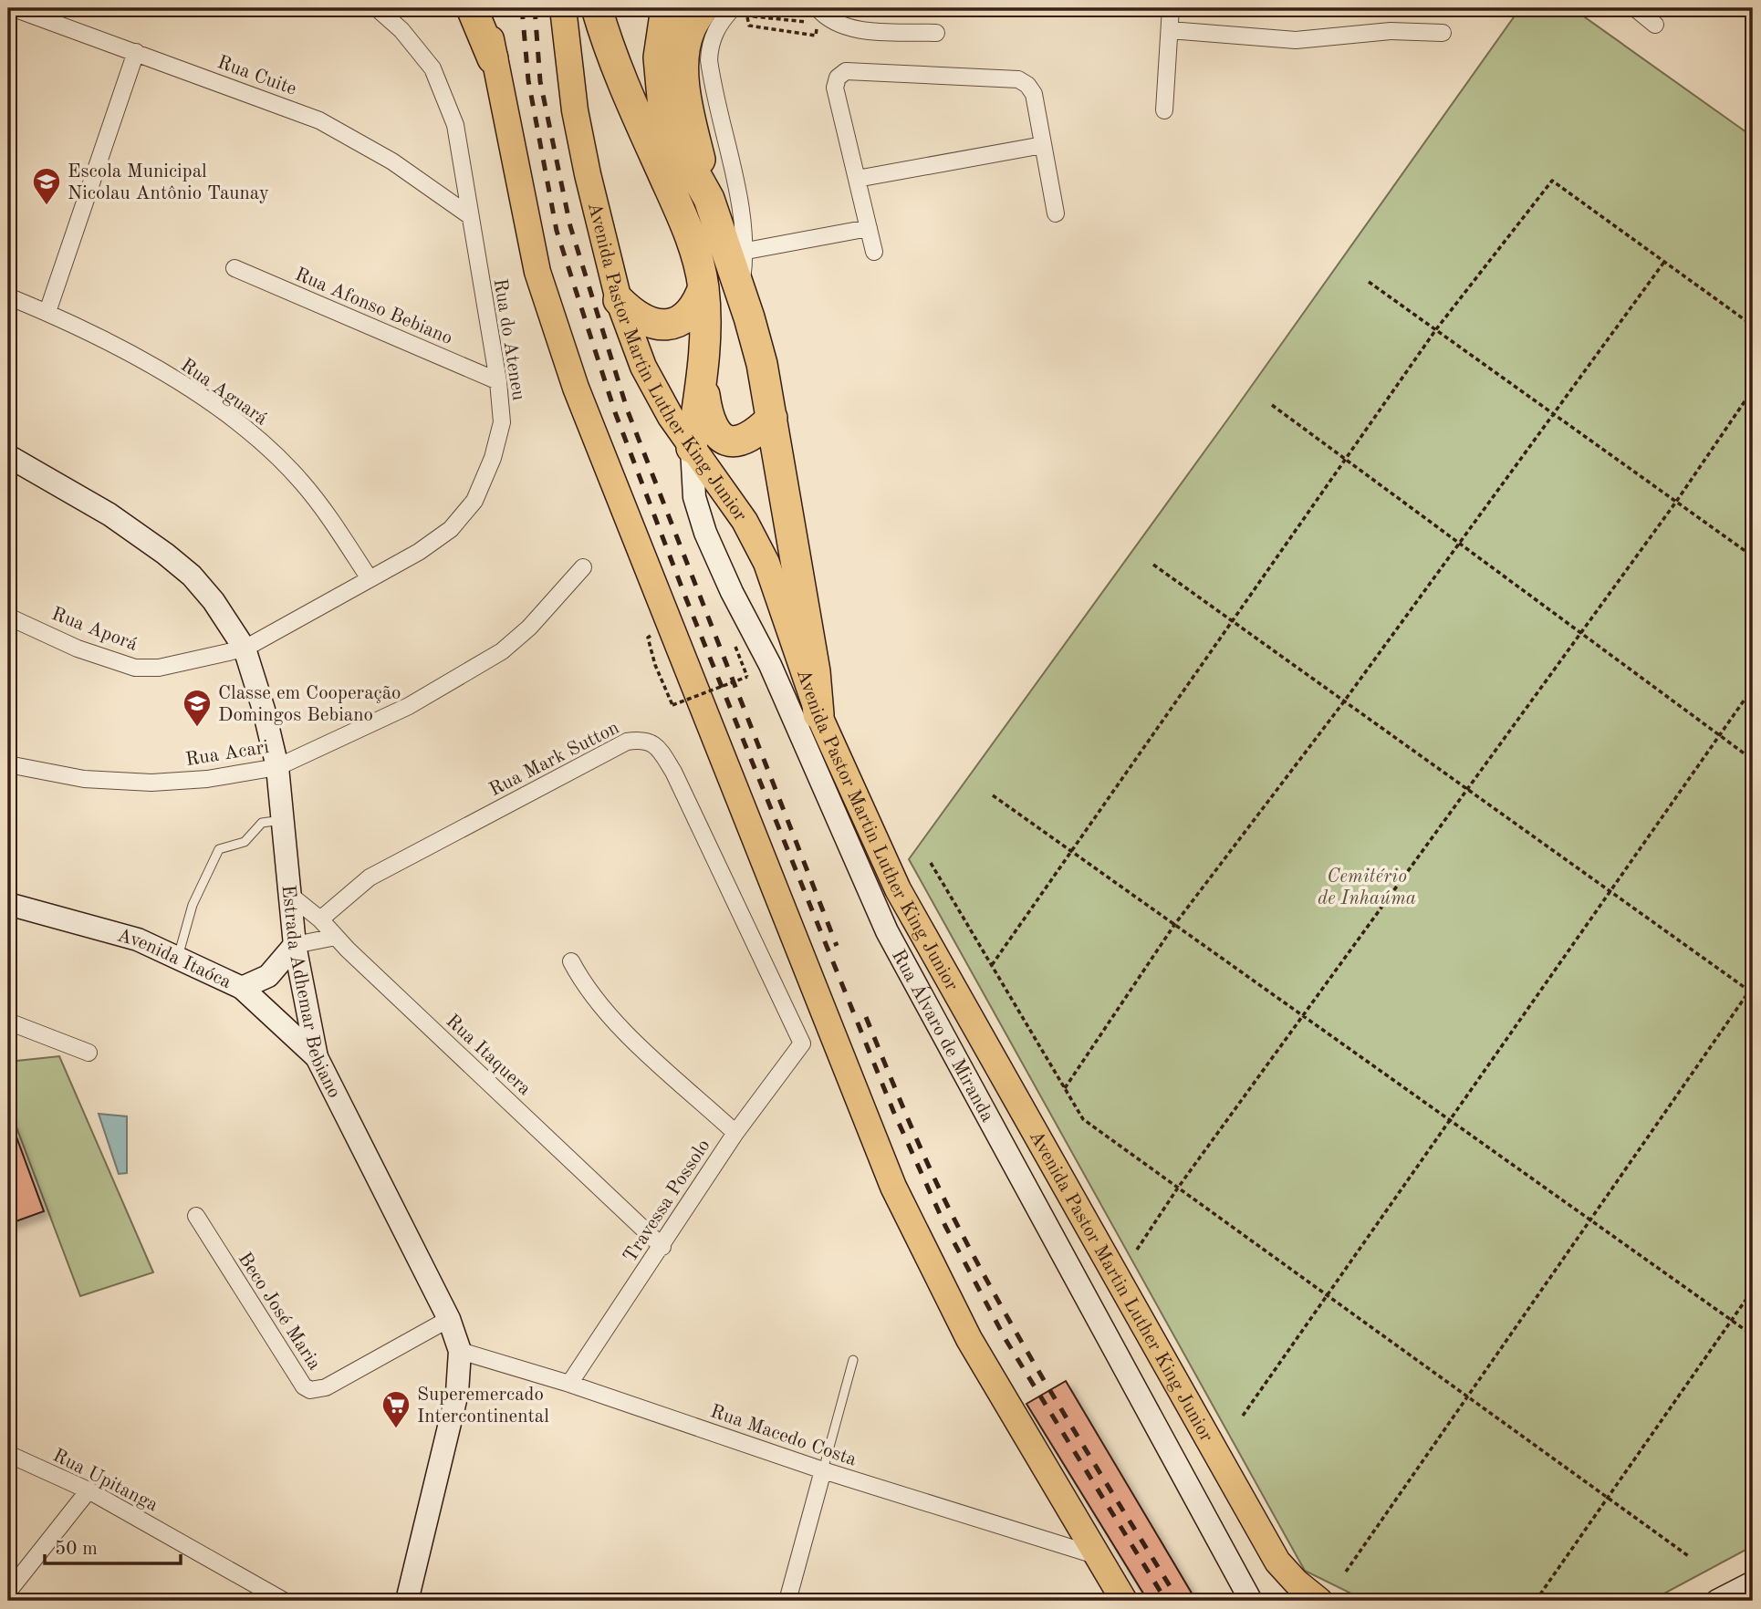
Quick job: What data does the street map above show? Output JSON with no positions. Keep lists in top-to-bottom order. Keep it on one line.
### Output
{"streets":{"main road":["Avenida Pastor Martin Luther King Junior","Avenida Itaóca","Estrada Adhemar Bebiano","Rua Álvaro de Miranda"],"street":["Rua Cuite","Rua Afonso Bebiano","Rua do Ateneu","Rua Aguará","Rua Aporá","Rua Acari","Rua Mark Sutton","Rua Itaquera","Travessa Possolo","Beco José Maria","Rua Macedo Costa","Rua Upitanga"]},"crossings":[["Rua Cuite","Rua do Ateneu"],["Rua Afonso Bebiano","Rua do Ateneu"],["Rua do Ateneu","Rua Aguará"],["Rua do Ateneu","Rua Aporá"],["Rua do Ateneu","Estrada Adhemar Bebiano"],["Avenida Pastor Martin Luther King Junior","Rua Álvaro de Miranda"],["Rua Aporá","Estrada Adhemar Bebiano"],["Rua Acari","Estrada Adhemar Bebiano"],["Rua Mark Sutton","Rua Itaquera"],["Rua Mark Sutton","Travessa Possolo"],["Avenida Itaóca","Estrada Adhemar Bebiano"],["Estrada Adhemar Bebiano","Rua Itaquera"],["Estrada Adhemar Bebiano","Beco José Maria"],["Estrada Adhemar Bebiano","Rua Macedo Costa"],["Rua Itaquera","Travessa Possolo"],["Travessa Possolo","Rua Macedo Costa"]],"parks":["Cemitério de Inhaúma"],"places":{"school or university":["Escola Municipal Nicolau Antônio Taunay","Classe em Cooperação Domingos Bebiano"],"supermarket":["Superemercado Intercontinental"]},"scale_bar":"50 m"}
